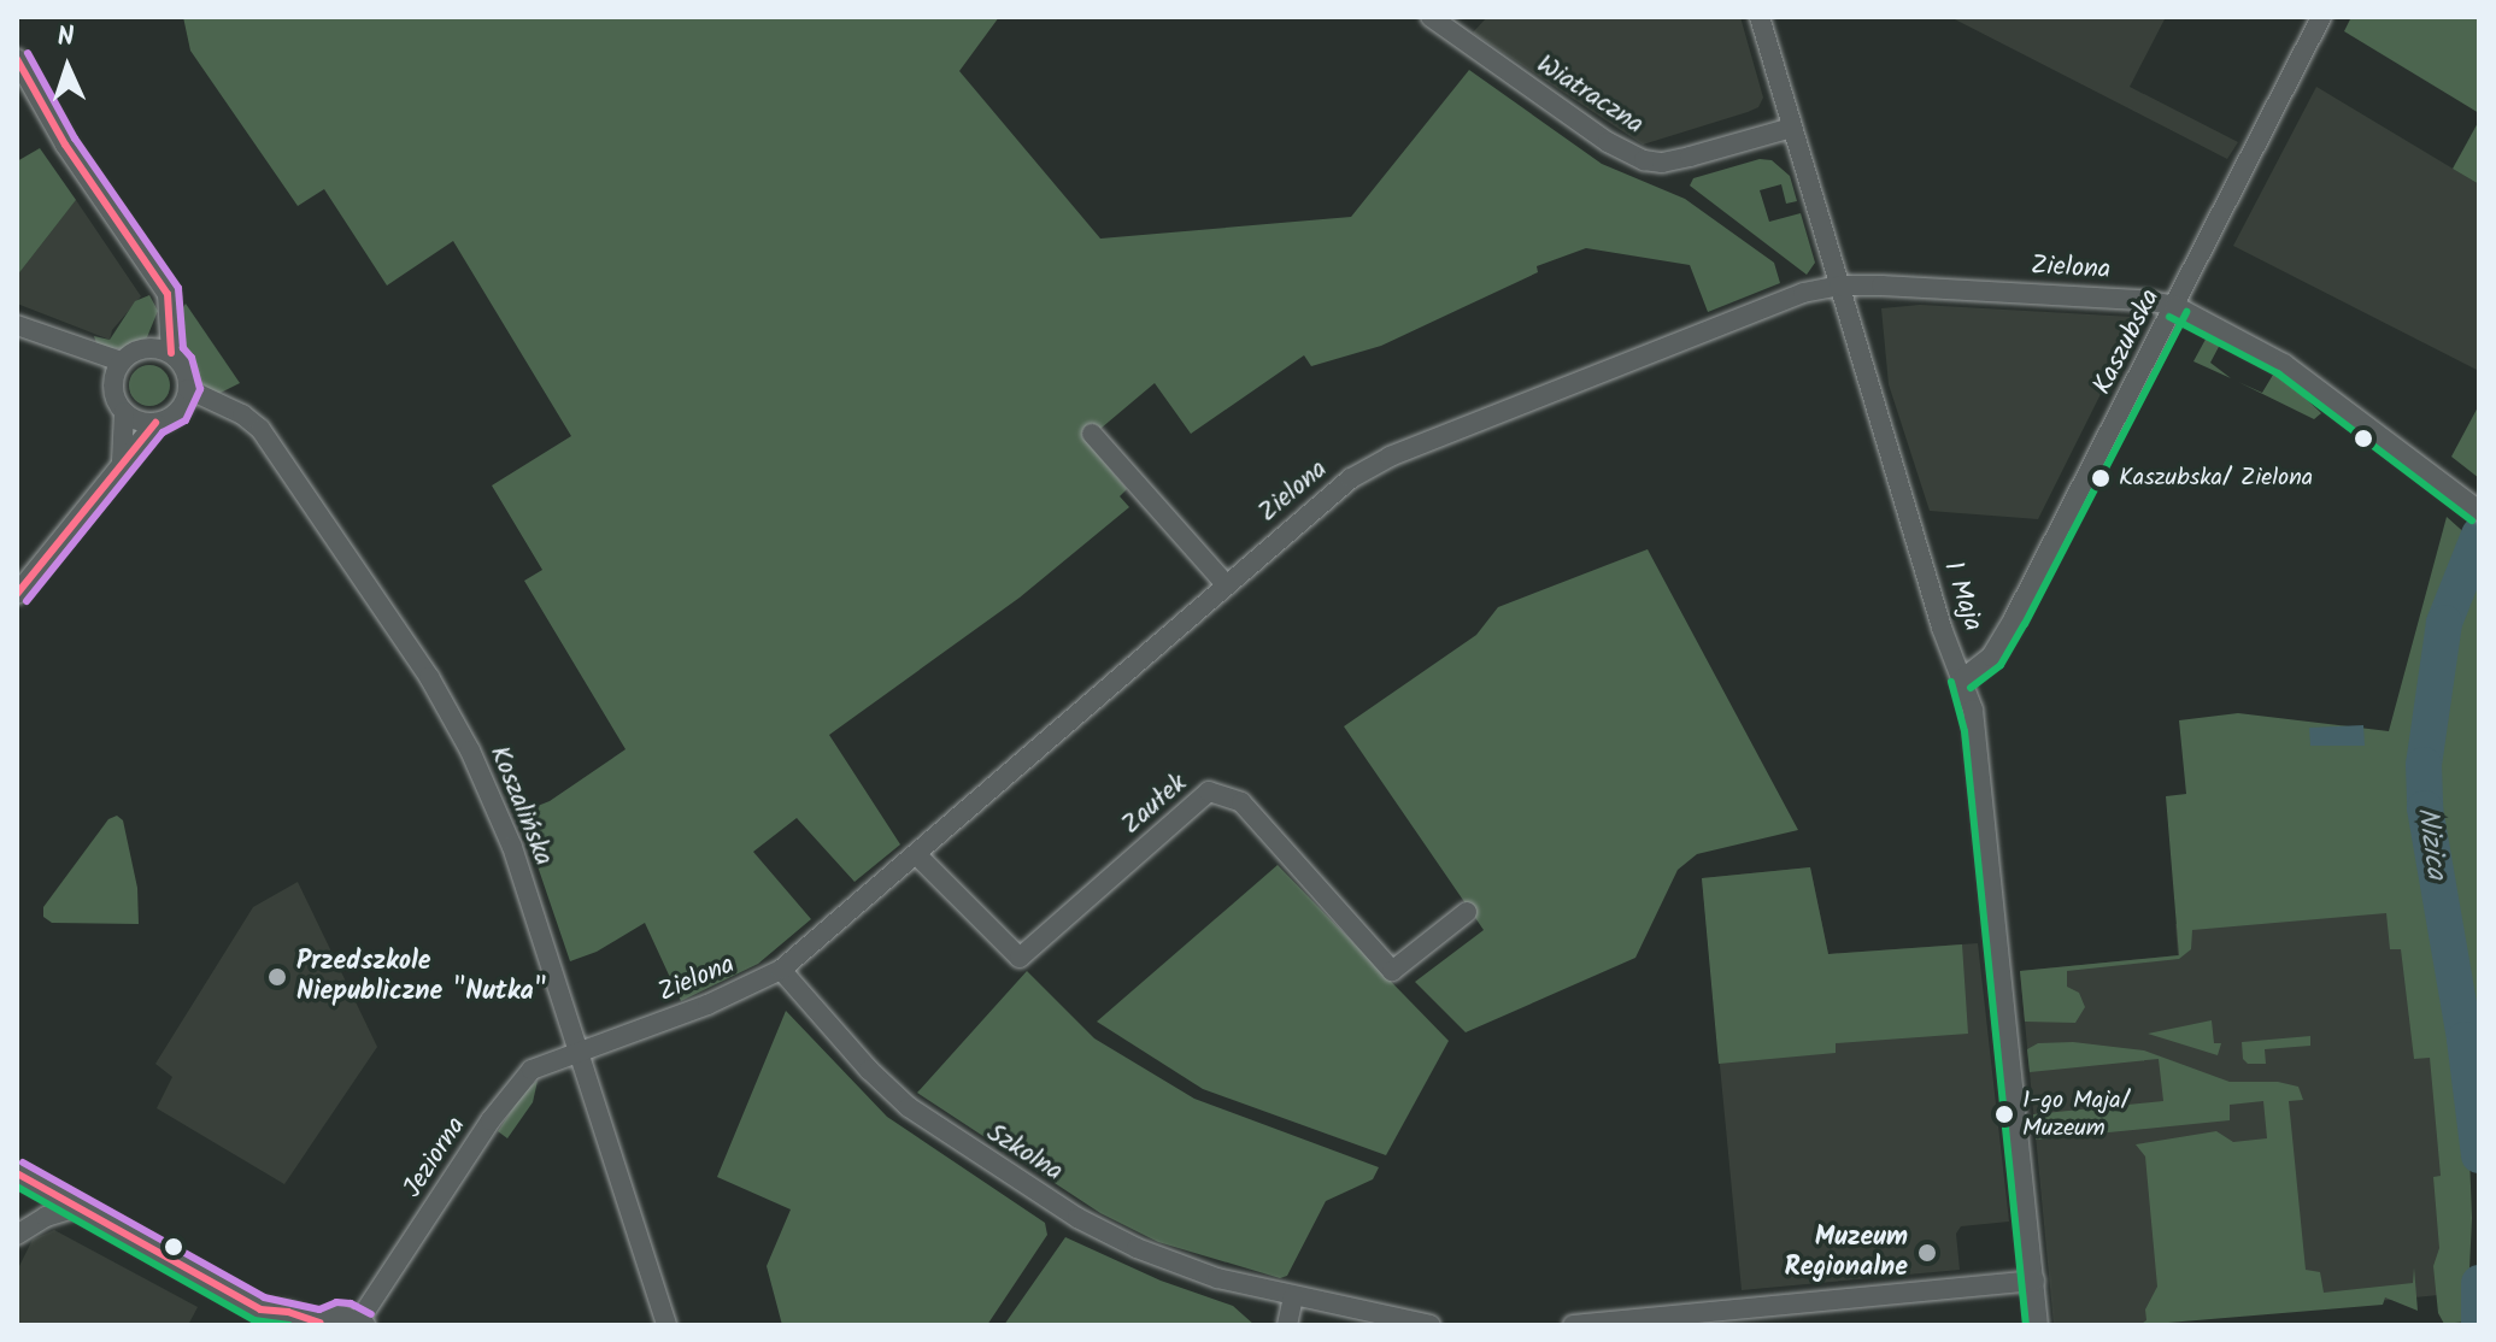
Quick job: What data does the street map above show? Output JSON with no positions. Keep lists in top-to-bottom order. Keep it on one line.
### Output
{"streets":{"street":["Wiatraczna","Zielona","Kaszubska","1 Maja","Zaułek","Koszalińska","Szkolna","Jeziorna"]},"crossings":[["Wiatraczna","1 Maja"],["Zielona","Kaszubska"],["Zielona","1 Maja"],["Zielona","Zaułek"],["Zielona","Koszalińska"],["Zielona","Szkolna"],["Zielona","Jeziorna"],["Kaszubska","1 Maja"],["Koszalińska","Jeziorna"]],"water":["Nizica"],"places":["Kaszubska/ Zielona","Przedszkole Niepubliczne \"Nutka\"","1-go Maja/ Muzeum","Muzeum Regionalne"],"north":"top"}
